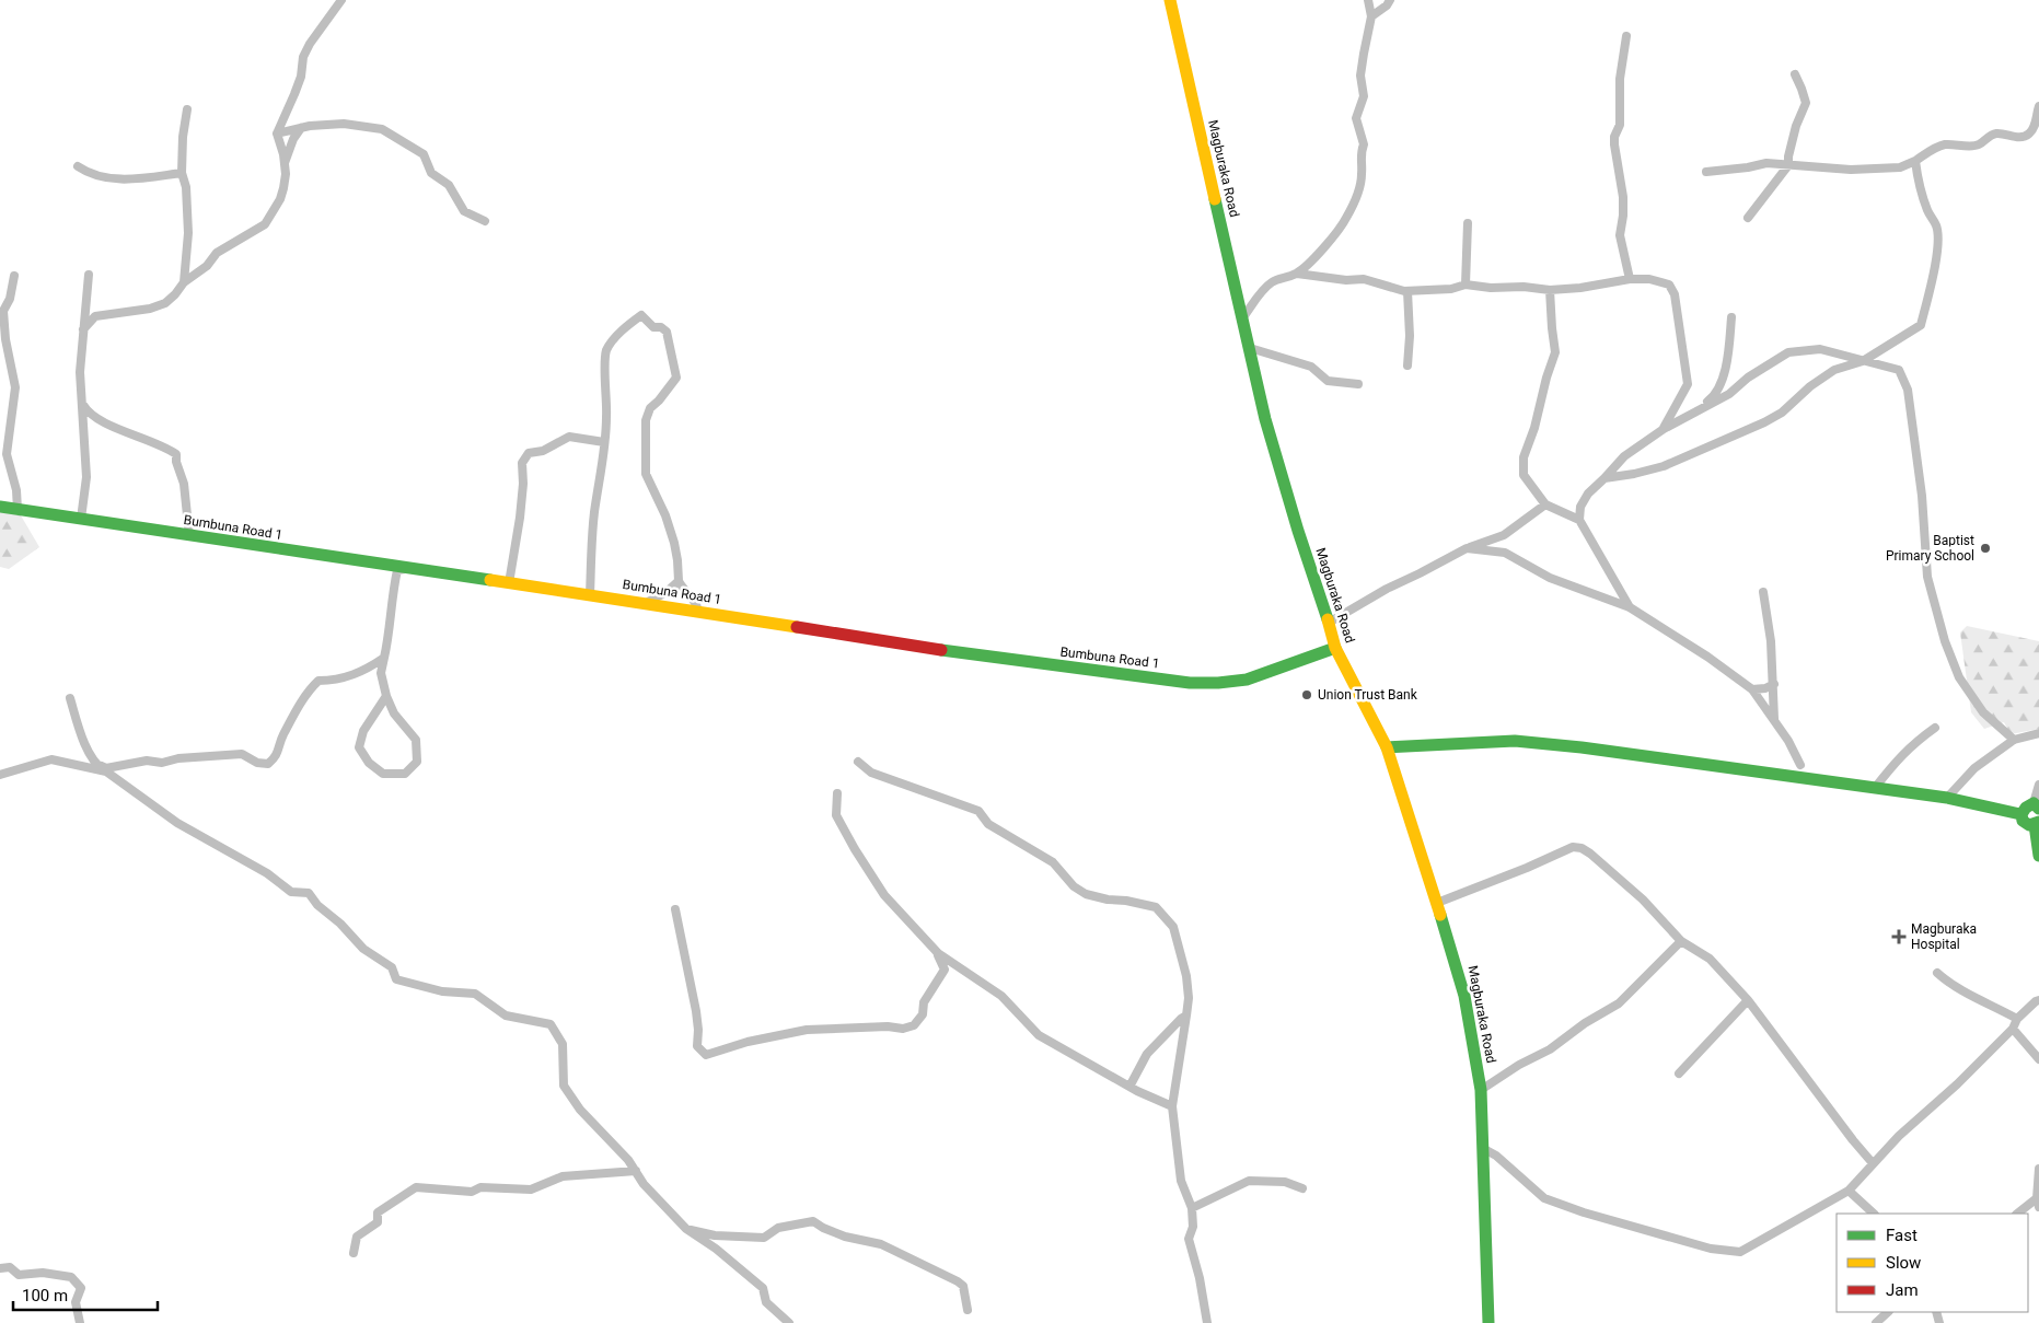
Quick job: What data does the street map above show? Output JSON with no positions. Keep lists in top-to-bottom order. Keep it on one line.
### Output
{"streets":{"main road":["Magburaka Road","Bumbuna Road 1"]},"crossings":[["Magburaka Road","Bumbuna Road 1"]],"places":{"other":["Baptist Primary School","Union Trust Bank"],"health":["Magburaka Hospital"]},"legend":["Fast","Slow","Jam"],"scale_bar":"100 m"}
